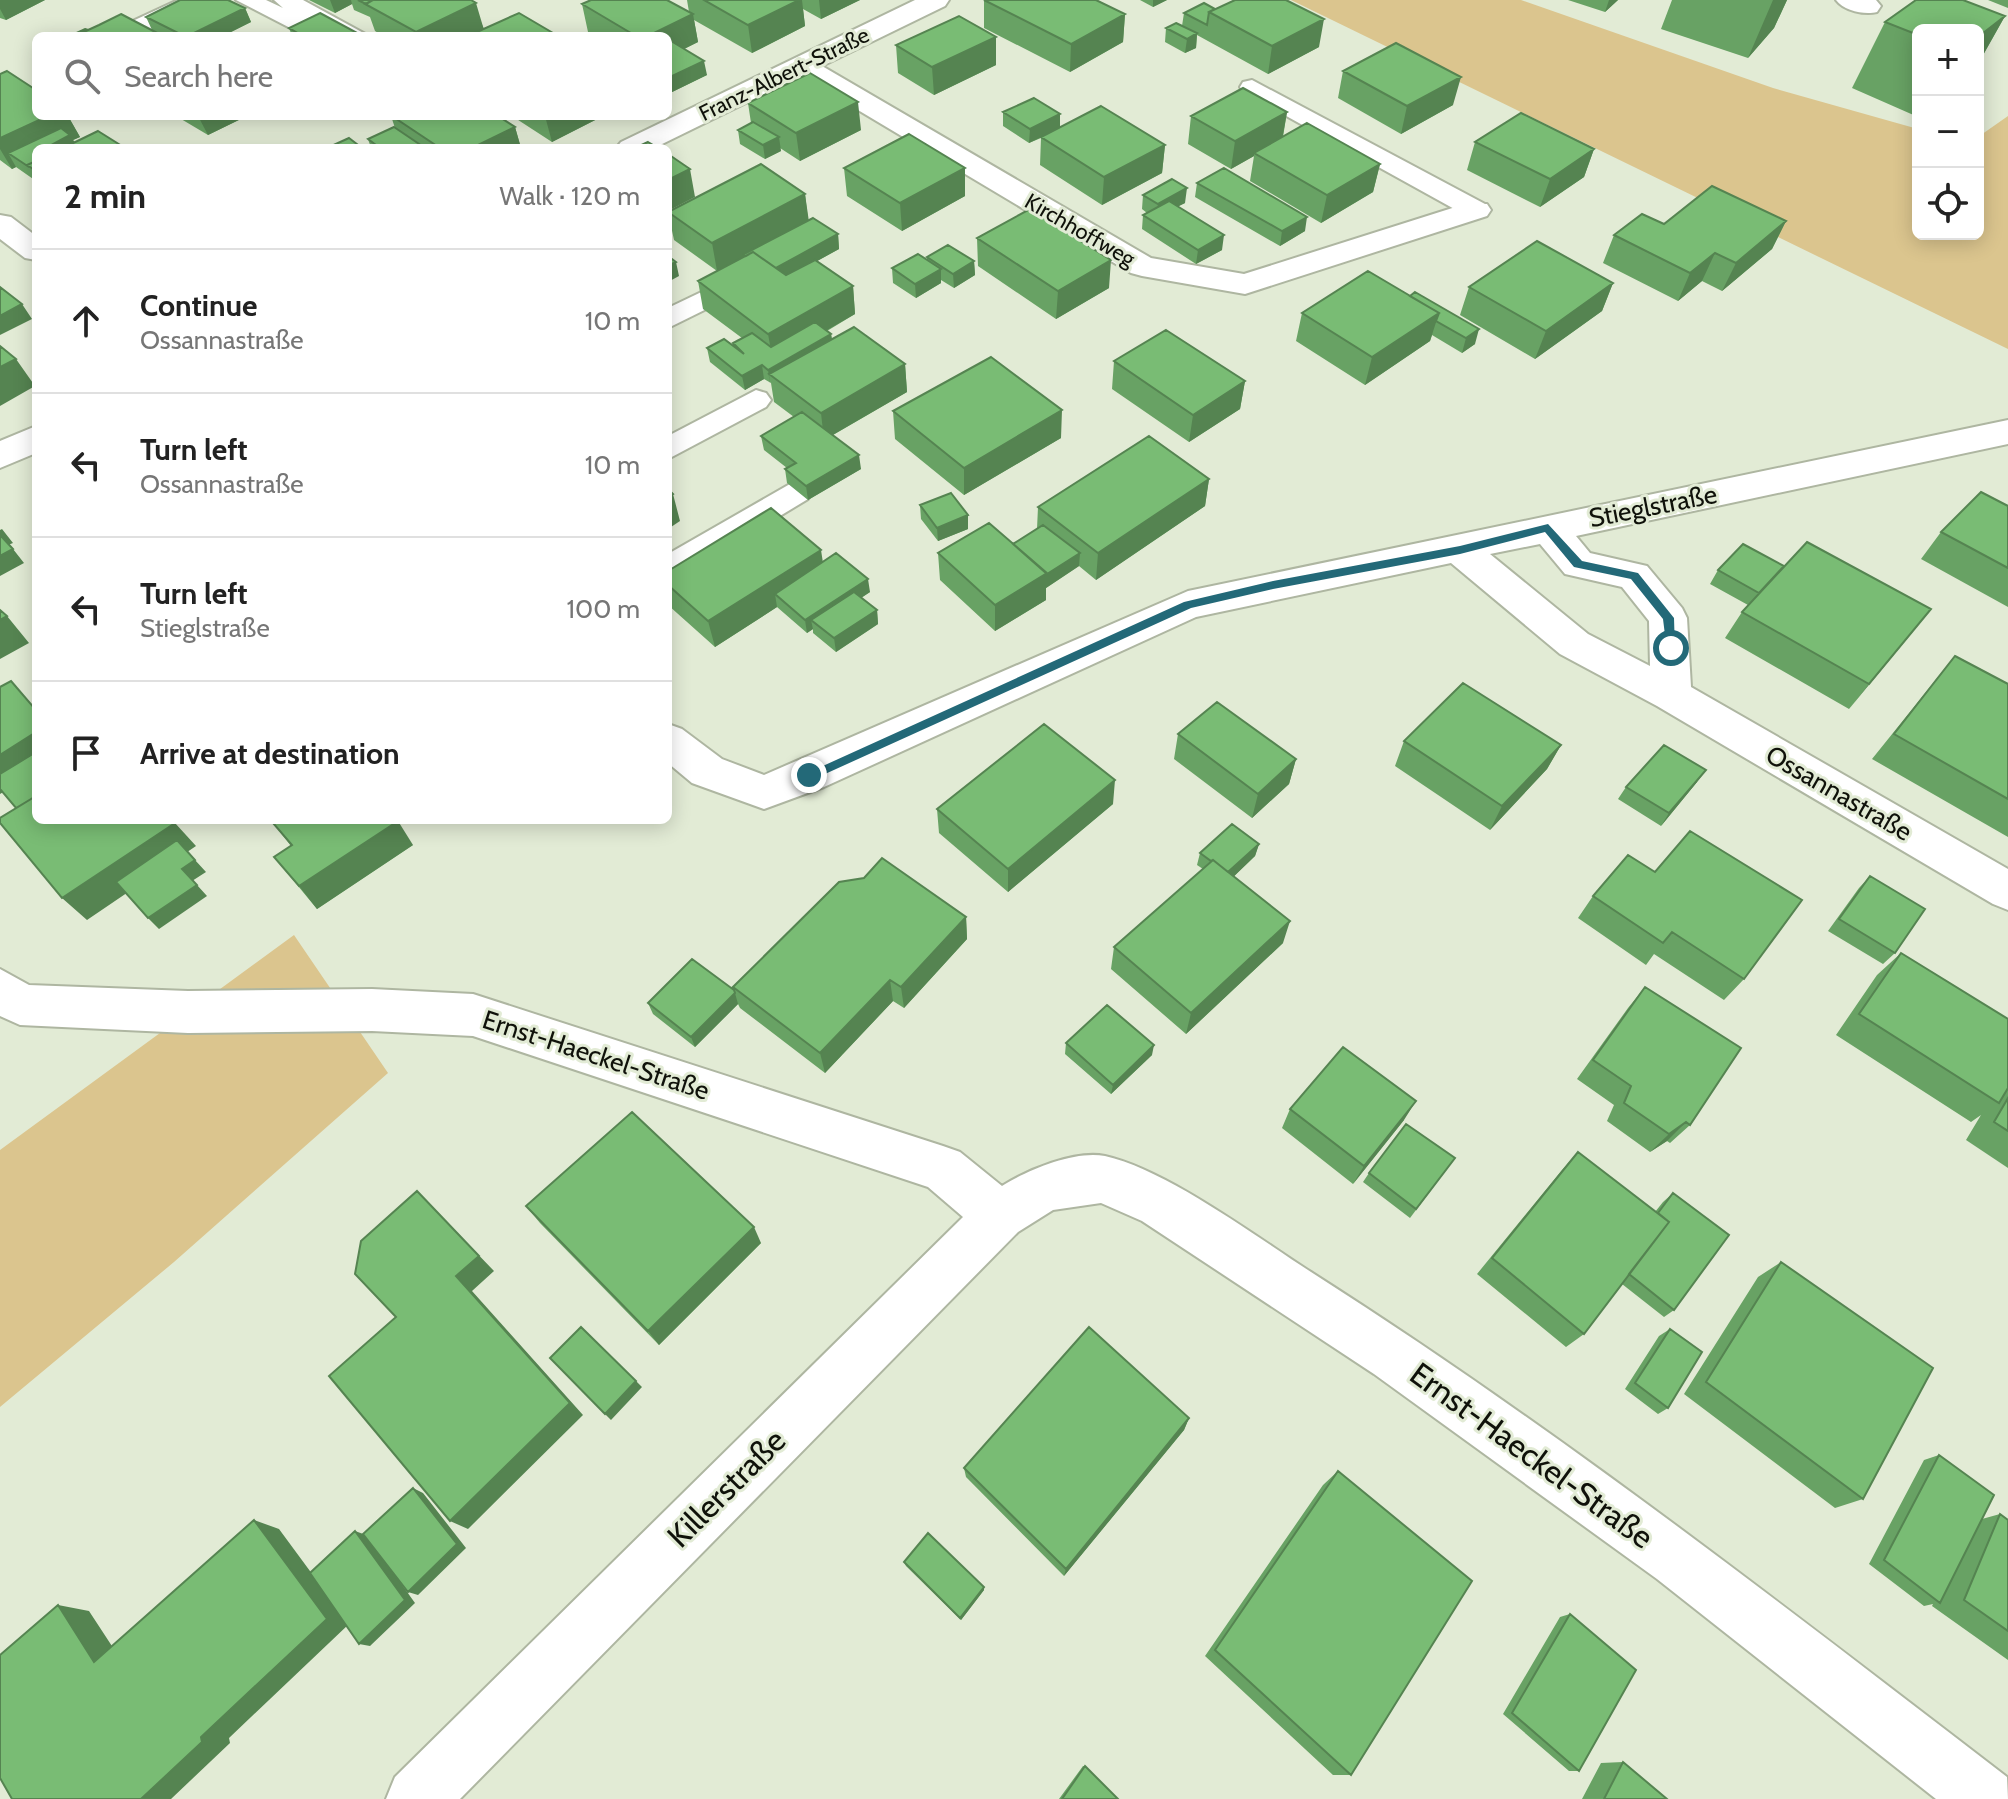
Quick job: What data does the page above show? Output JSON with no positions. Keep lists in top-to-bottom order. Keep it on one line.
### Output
{"streets":{"street":["Franz-Albert-Straße","Kirchhoffweg","Stieglstraße","Ossannastraße","Ernst-Haeckel-Straße","Killerstraße"]},"crossings":[["Franz-Albert-Straße","Kirchhoffweg"],["Stieglstraße","Ossannastraße"],["Ernst-Haeckel-Straße","Killerstraße"]],"page":{"map_buttons":["+","−"],"search":"Search here","heading":["2 min","Walk · 120 m"],"list":[["Continue","Ossannastraße","10 m"],["Turn left","Ossannastraße","10 m"],["Turn left","Stieglstraße","100 m"],"Arrive at destination"]}}
